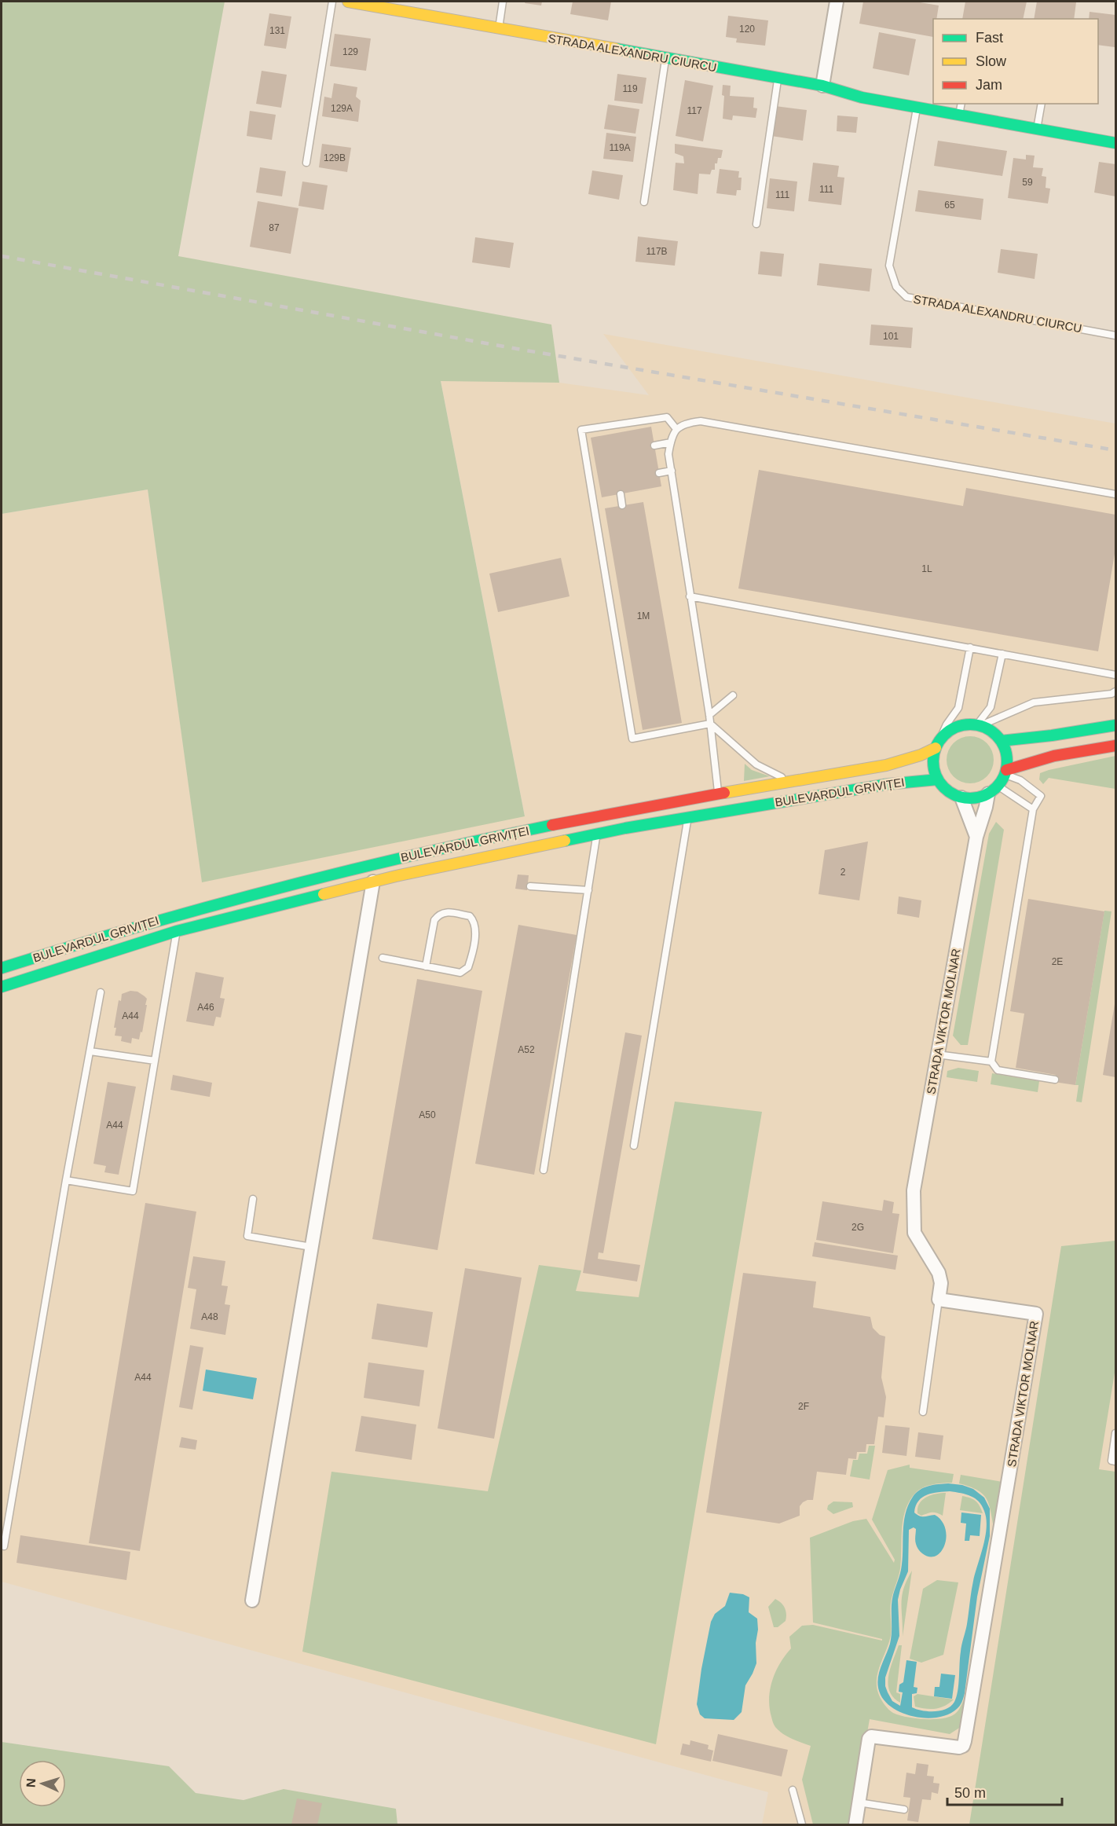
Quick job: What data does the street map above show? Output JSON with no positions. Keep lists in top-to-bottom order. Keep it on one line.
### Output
{"streets":{"main road":["STRADA ALEXANDRU CIURCU","BULEVARDUL GRIVIȚEI"],"street":["STRADA VIKTOR MOLNAR"]},"crossings":[["BULEVARDUL GRIVIȚEI","STRADA VIKTOR MOLNAR"]],"house_numbers":["120","131","129","119","129A","117","119A","129B","59","111","111","65","87","117B","101","1L","1M","2","2E","A46","A44","A52","A50","A44","2G","A48","A44","2F"],"legend":["Fast","Slow","Jam"],"scale_bar":"50 m","north":"left"}
